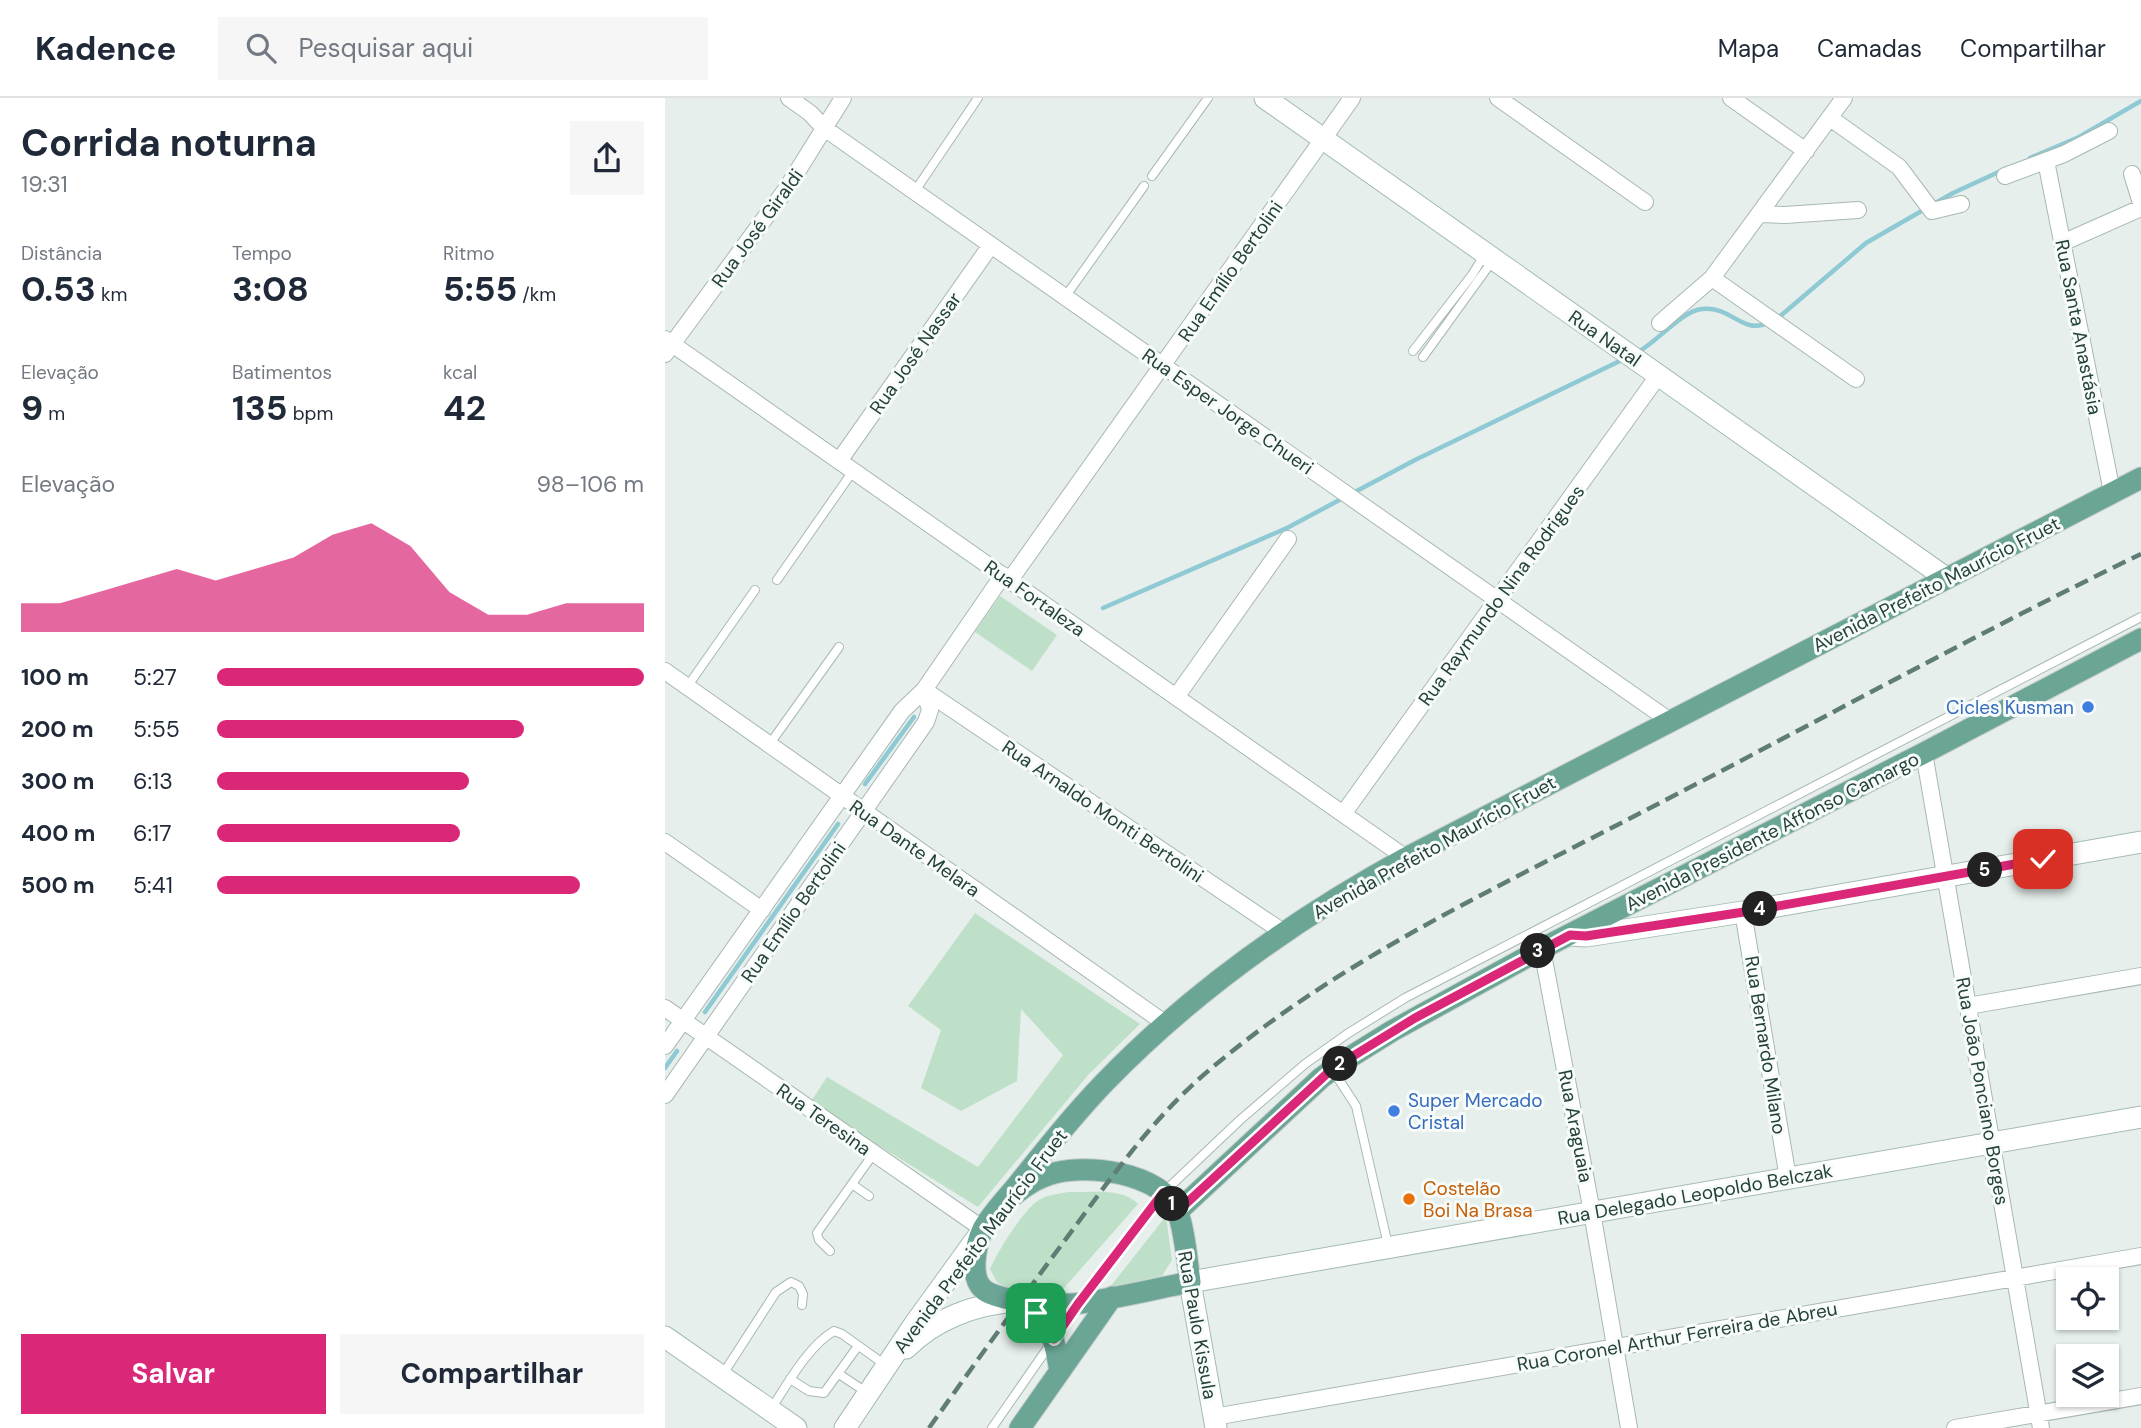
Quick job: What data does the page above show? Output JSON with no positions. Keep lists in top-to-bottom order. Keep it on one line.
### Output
{"streets":{"main road":["Avenida Prefeito Maurício Fruet","Avenida Presidente Affonso Camargo","Rua Delegado Leopoldo Belczak","Rua Paulo Kissula"],"street":["Rua José Giraldi","Rua Emílio Bertolini","Rua Santa Anastásia","Rua Natal","Rua José Nassar","Rua Esper Jorge Chueri","Rua Raymundo Nina Rodrigues","Rua Fortaleza","Rua Arnaldo Monti Bertolini","Rua Dante Melara","Rua Bernardo Milano","Rua João Ponciano Borges","Rua Teresina","Rua Araguaia","Rua Coronel Arthur Ferreira de Abreu"]},"crossings":[["Rua José Giraldi","Rua Esper Jorge Chueri"],["Rua José Giraldi","Rua Fortaleza"],["Rua Emílio Bertolini","Rua Natal"],["Rua Emílio Bertolini","Rua Esper Jorge Chueri"],["Rua Emílio Bertolini","Rua Fortaleza"],["Rua Emílio Bertolini","Rua Arnaldo Monti Bertolini"],["Rua Emílio Bertolini","Rua Dante Melara"],["Rua Emílio Bertolini","Rua Teresina"],["Rua Santa Anastásia","Avenida Prefeito Maurício Fruet"],["Rua Natal","Avenida Prefeito Maurício Fruet"],["Rua Natal","Rua Raymundo Nina Rodrigues"],["Rua José Nassar","Rua Esper Jorge Chueri"],["Rua José Nassar","Rua Fortaleza"],["Rua Esper Jorge Chueri","Avenida Prefeito Maurício Fruet"],["Rua Esper Jorge Chueri","Rua Raymundo Nina Rodrigues"],["Avenida Prefeito Maurício Fruet","Rua Fortaleza"],["Avenida Prefeito Maurício Fruet","Rua Arnaldo Monti Bertolini"],["Avenida Prefeito Maurício Fruet","Rua Dante Melara"],["Avenida Prefeito Maurício Fruet","Rua Teresina"],["Avenida Prefeito Maurício Fruet","Rua Delegado Leopoldo Belczak"],["Rua Raymundo Nina Rodrigues","Rua Fortaleza"],["Avenida Presidente Affonso Camargo","Rua João Ponciano Borges"],["Avenida Presidente Affonso Camargo","Rua Araguaia"],["Avenida Presidente Affonso Camargo","Rua Paulo Kissula"],["Rua Bernardo Milano","Rua Delegado Leopoldo Belczak"],["Rua João Ponciano Borges","Rua Delegado Leopoldo Belczak"],["Rua João Ponciano Borges","Rua Coronel Arthur Ferreira de Abreu"],["Rua Teresina","Rua Delegado Leopoldo Belczak"],["Rua Araguaia","Rua Delegado Leopoldo Belczak"],["Rua Araguaia","Rua Coronel Arthur Ferreira de Abreu"],["Rua Delegado Leopoldo Belczak","Rua Paulo Kissula"],["Rua Paulo Kissula","Rua Coronel Arthur Ferreira de Abreu"]],"places":["Cicles Kusman","Super Mercado Cristal","Costelão Boi Na Brasa"],"page":{"header":"Kadence","search":"Pesquisar aqui","nav":["Mapa","Camadas","Compartilhar"],"heading":["Corrida noturna","19:31"],"stats":[["Distância","0.53 km"],["Tempo","3:08"],["Ritmo","5:55 /km"],["Elevação","9 m"],["Batimentos","135 bpm"],["kcal","42"]],"chart":["Elevação","98–106 m"],"list":[{"name":"100 m","note":"5:27"},{"name":"200 m","note":"5:55"},{"name":"300 m","note":"6:13"},{"name":"400 m","note":"6:17"},{"name":"500 m","note":"5:41"}],"pins":["5","4","3","2","1"],"buttons":["Salvar","Compartilhar"]}}
